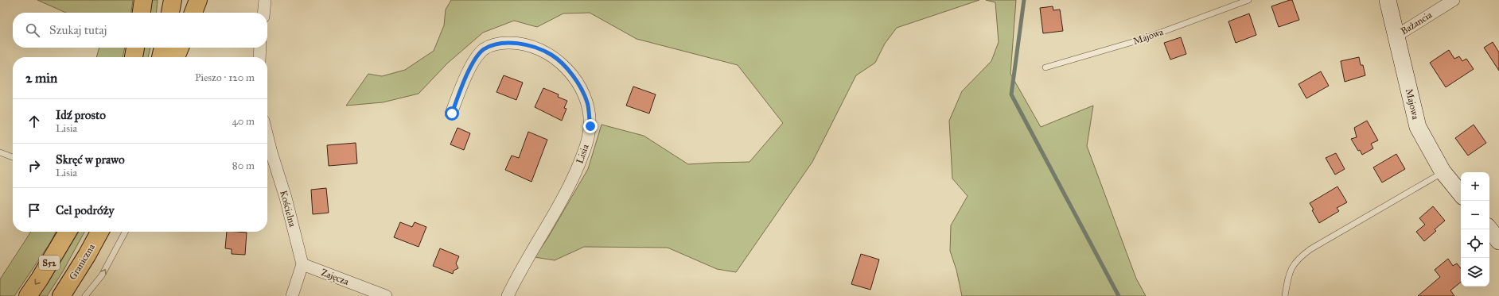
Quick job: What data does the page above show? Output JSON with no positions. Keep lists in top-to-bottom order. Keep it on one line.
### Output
{"streets":{"highway":["Graniczna","S52"],"street":["Bażancia","Majowa","Lisia","Kościelna","Zajęcza"]},"crossings":[["Bażancia","Majowa"],["Kościelna","Zajęcza"]],"page":{"search":"Szukaj tutaj","heading":["2 min","Pieszo · 120 m"],"list":[["Idź prosto","Lisia","40 m"],["Skręć w prawo","Lisia","80 m"],"Cel podróży"],"map_buttons":["+","−"]}}
